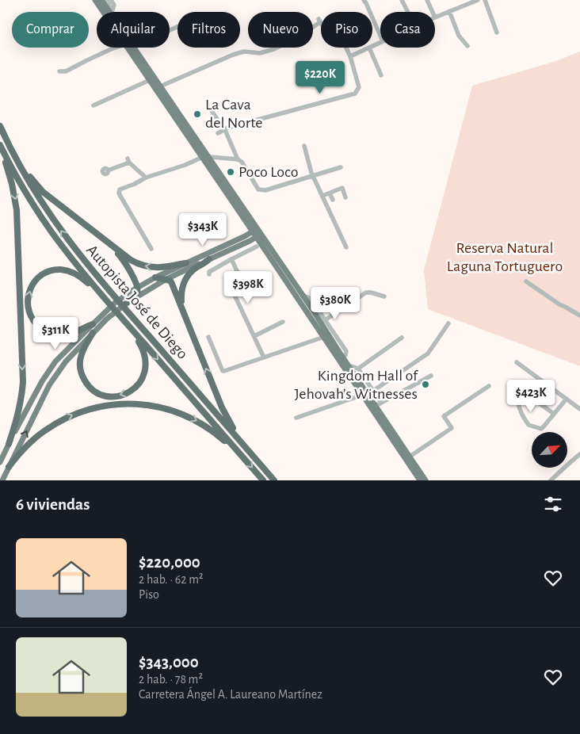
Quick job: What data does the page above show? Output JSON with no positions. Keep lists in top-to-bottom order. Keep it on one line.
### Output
{"streets":{"highway":["Autopista José de Diego"]},"parks":["Reserva Natural Laguna Tortuguero"],"places":["La Cava del Norte","Poco Loco","Kingdom Hall of Jehovah’s Witnesses"],"north":"top right","page":{"chip":["Comprar","Alquilar","Filtros","Nuevo","Piso","Casa"],"price":["$220K","$343K","$398K","$380K","$311K","$423K"],"heading":"6 viviendas","list":[{"name":"$220,000","note":"2 hab. · 62 m² · Piso"},{"name":"$343,000","note":"2 hab. · 78 m² · Carretera Ángel A. Laureano Martínez"}]}}
